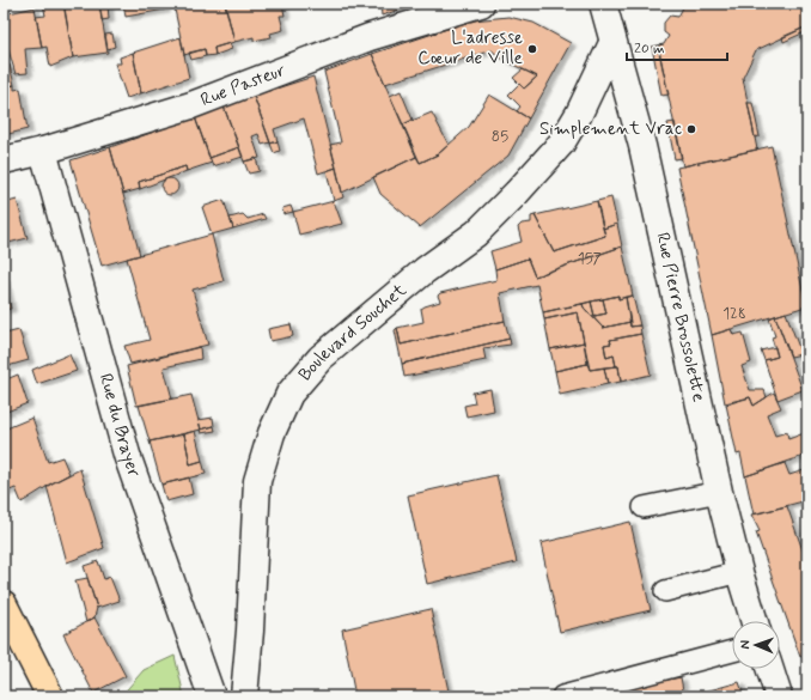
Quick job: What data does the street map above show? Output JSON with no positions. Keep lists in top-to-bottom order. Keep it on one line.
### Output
{"streets":{"street":["Rue Pasteur","Rue Pierre Brossolette","Boulevard Souchet","Rue du Brayer"]},"crossings":[["Rue Pasteur","Rue du Brayer"],["Rue Pierre Brossolette","Boulevard Souchet"]],"places":["L'adresse Cœur de Ville","Simplement Vrac"],"house_numbers":["85","157","128"],"scale_bar":"20 m","north":"left"}
